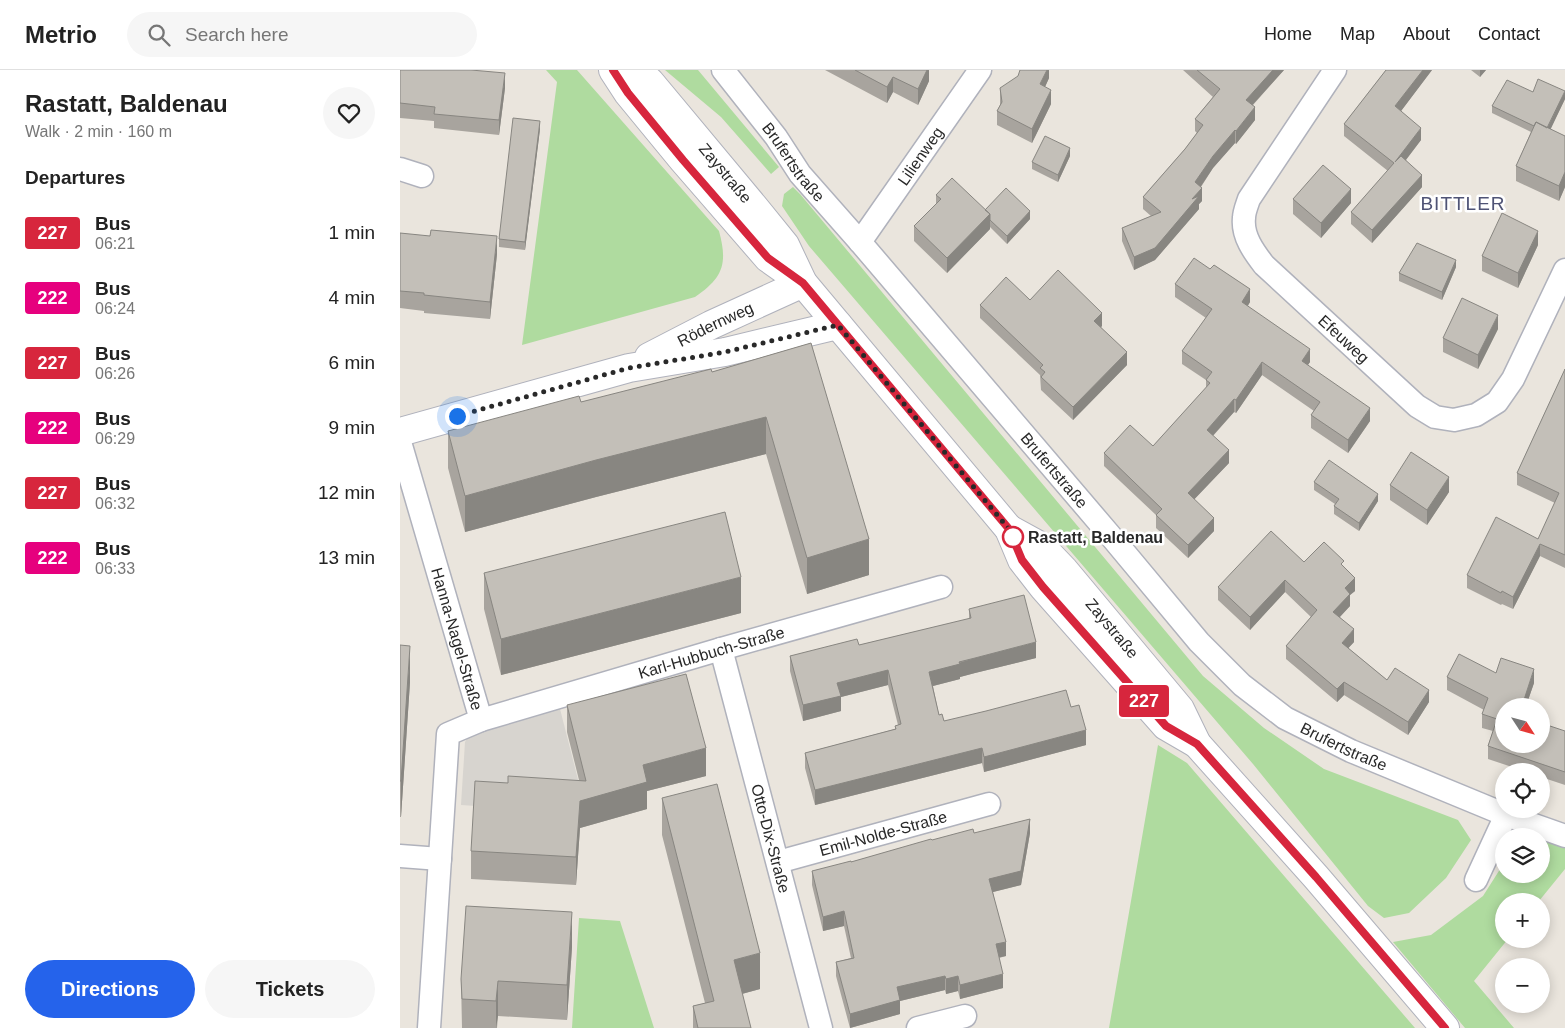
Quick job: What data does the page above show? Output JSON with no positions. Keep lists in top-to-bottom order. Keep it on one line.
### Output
{"streets":{"street":["Lilienweg","Brufertstraße","Zaystraße","Rödernweg","Efeuweg","Hanna-Nagel-Straße","Karl-Hubbuch-Straße","Emil-Nolde-Straße","Otto-Dix-Straße"]},"crossings":[["Lilienweg","Brufertstraße"],["Zaystraße","Rödernweg"],["Hanna-Nagel-Straße","Karl-Hubbuch-Straße"],["Karl-Hubbuch-Straße","Otto-Dix-Straße"],["Emil-Nolde-Straße","Otto-Dix-Straße"]],"districts":["BITTLER"],"places":["Rastatt, Baldenau"],"lines":["bus line 227"],"north":"bottom right","page":{"header":"Metrio","search":"Search here","nav":["Home","Map","About","Contact"],"heading":[["Rastatt, Baldenau","Walk · 2 min · 160 m"],"Departures"],"on_map":"227","list":[{"mark":"227","name":"Bus","note":"06:21","value":"1 min"},{"mark":"222","name":"Bus","note":"06:24","value":"4 min"},{"mark":"227","name":"Bus","note":"06:26","value":"6 min"},{"mark":"222","name":"Bus","note":"06:29","value":"9 min"},{"mark":"227","name":"Bus","note":"06:32","value":"12 min"},{"mark":"222","name":"Bus","note":"06:33","value":"13 min"}],"map_buttons":["+","−"],"buttons":["Directions","Tickets"]}}
